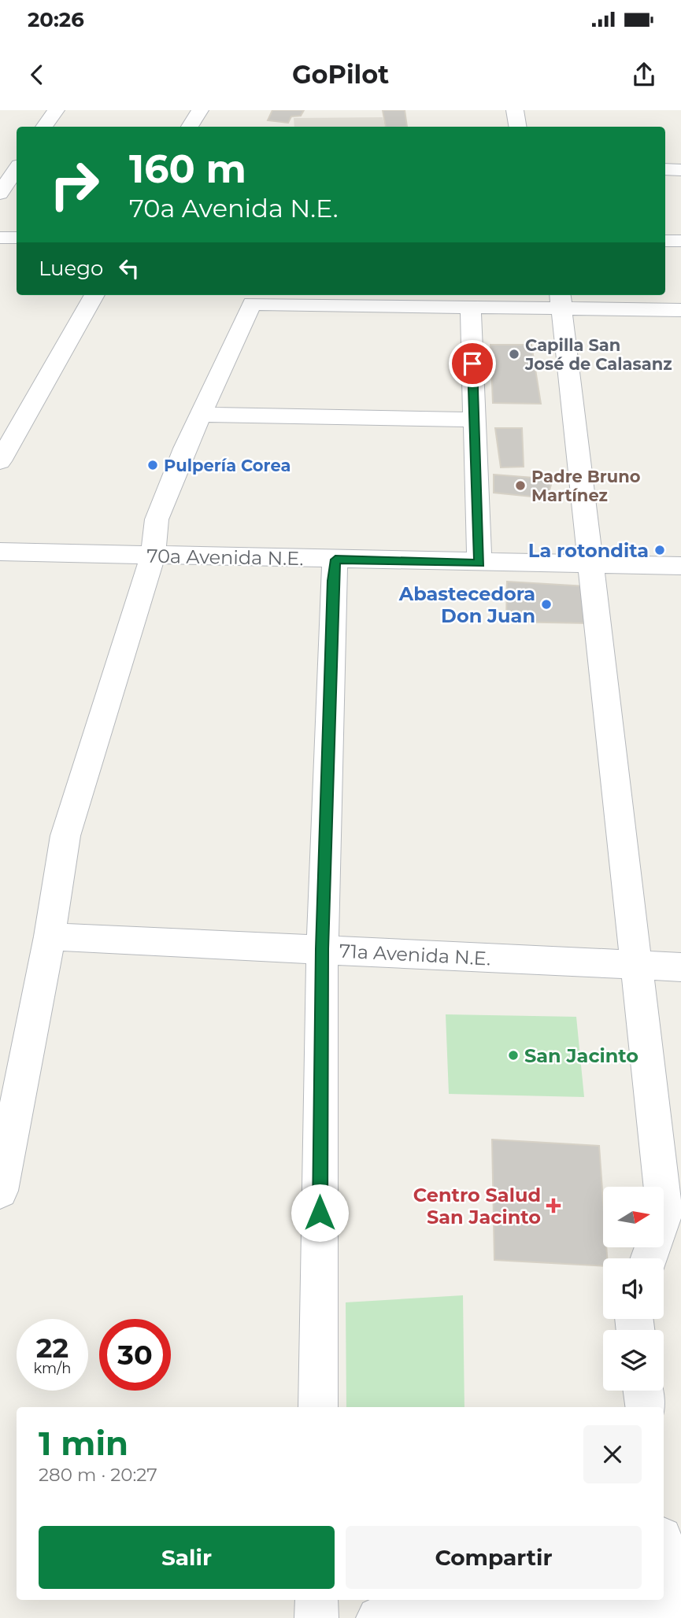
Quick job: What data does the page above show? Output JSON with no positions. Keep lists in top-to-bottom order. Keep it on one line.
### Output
{"streets":{"street":["70a Avenida N.E.","71a Avenida N.E."]},"places":{"other":["Capilla San José de Calasanz","Pulpería Corea","Padre Bruno Martínez","La rotondita","Abastecedora Don Juan","San Jacinto"],"health":["Centro Salud San Jacinto"]},"north":"right","page":{"status":"20:26","header":"GoPilot","turn":["160 m","70a Avenida N.E."],"then":"Luego","speed":"22 km/h","limit":"30","heading":["1 min","280 m · 20:27"],"buttons":["Salir","Compartir"]}}
